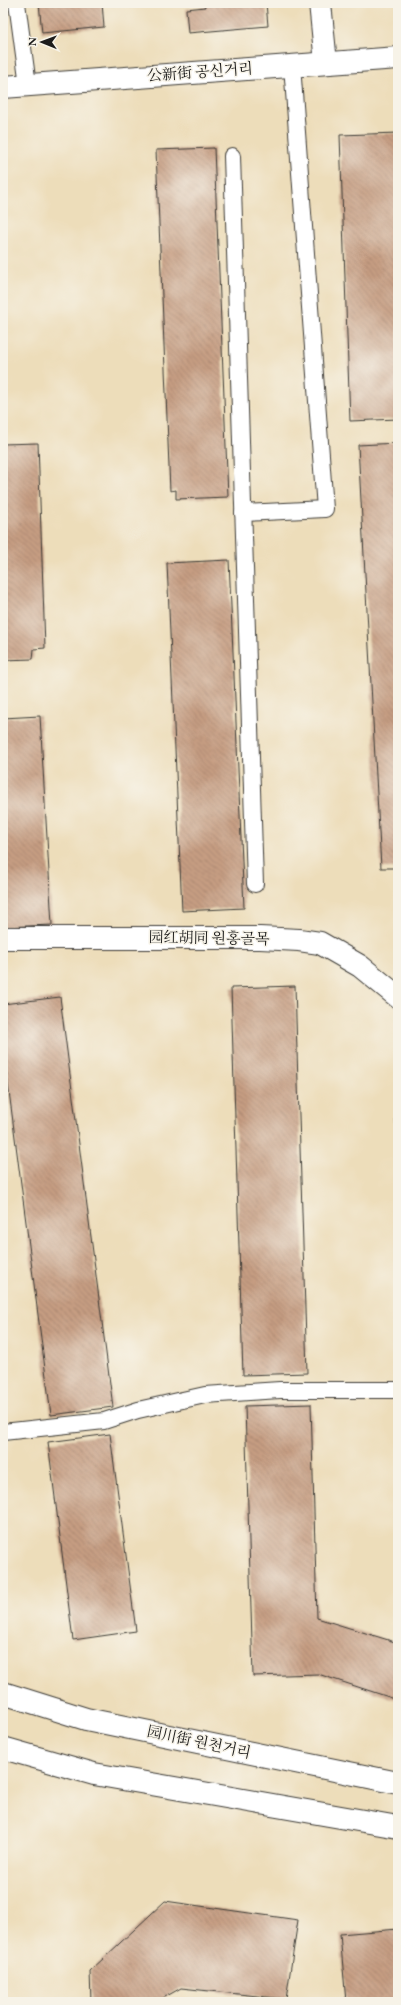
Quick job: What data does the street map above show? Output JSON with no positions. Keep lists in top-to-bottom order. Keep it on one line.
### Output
{"streets":{"street":["公新街 공신거리","园红胡同 원홍골목","园川街 원천거리"]},"north":"left"}
